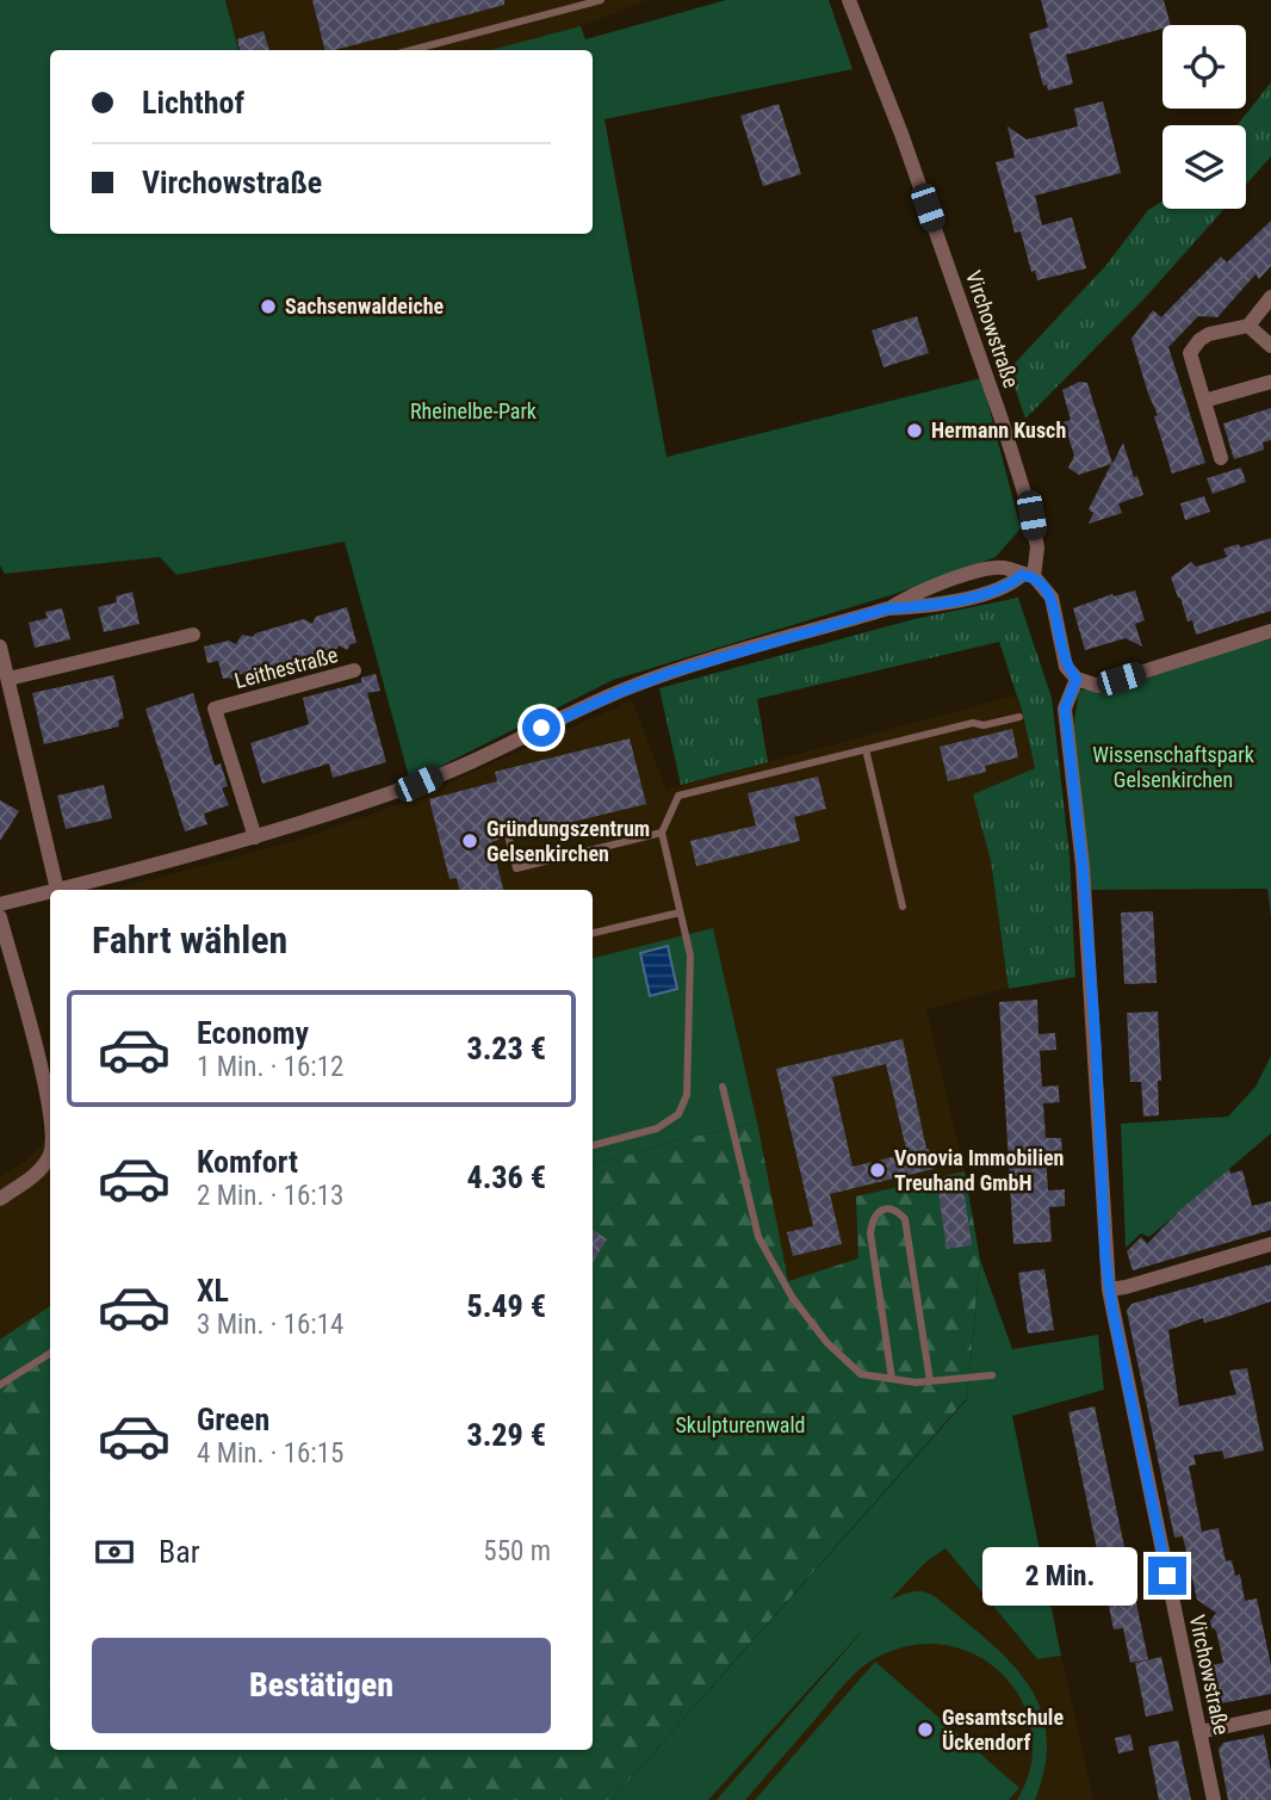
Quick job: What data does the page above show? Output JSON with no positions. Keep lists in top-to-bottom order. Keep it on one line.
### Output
{"streets":{"street":["Virchowstraße","Leithestraße"]},"parks":["Rheinelbe-Park","Wissenschaftspark Gelsenkirchen","Skulpturenwald"],"places":["Sachsenwaldeiche","Hermann Kusch","Gründungszentrum Gelsenkirchen","Vonovia Immobilien Treuhand GmbH","Gesamtschule Ückendorf"],"page":{"banner":["Lichthof","Virchowstraße"],"heading":"Fahrt wählen","list":[{"name":"Economy","note":"1 Min. · 16:12","value":"3.23 €"},{"name":"Komfort","note":"2 Min. · 16:13","value":"4.36 €"},{"name":"XL","note":"3 Min. · 16:14","value":"5.49 €"},{"name":"Green","note":"4 Min. · 16:15","value":"3.29 €"}],"pay":["Bar","550 m"],"bubble":"2 Min.","buttons":"Bestätigen"}}
